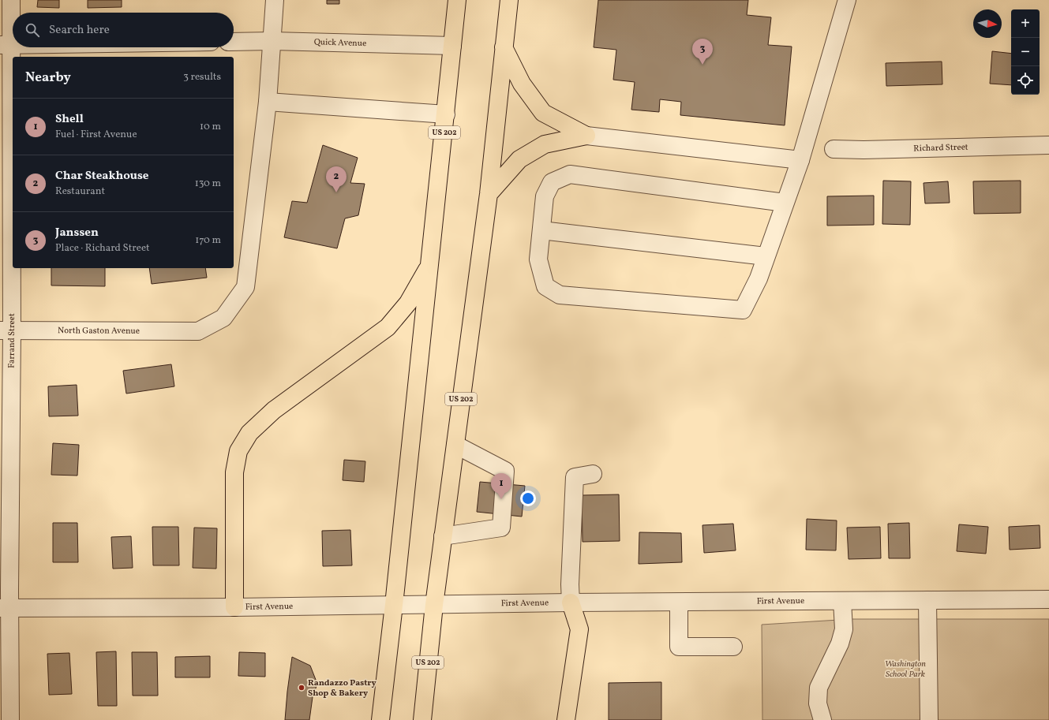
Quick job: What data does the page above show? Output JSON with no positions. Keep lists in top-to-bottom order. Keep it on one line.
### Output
{"streets":{"highway":["US 202"],"street":["Quick Avenue","Richard Street","North Gaston Avenue","Farrand Street","First Avenue"]},"crossings":[["Quick Avenue","US 202"],["US 202","First Avenue"],["North Gaston Avenue","Farrand Street"],["Farrand Street","First Avenue"]],"parks":["Washington School Park"],"places":["Randazzo Pastry Shop & Bakery"],"north":"right","page":{"map_buttons":["+","−"],"search":"Search here","pins":["3","2","1"],"heading":["Nearby","3 results"],"list":[{"mark":"1","name":"Shell","note":"Fuel · First Avenue","value":"10 m"},{"mark":"2","name":"Char Steakhouse","note":"Restaurant","value":"130 m"},{"mark":"3","name":"Janssen","note":"Place · Richard Street","value":"170 m"}]}}
